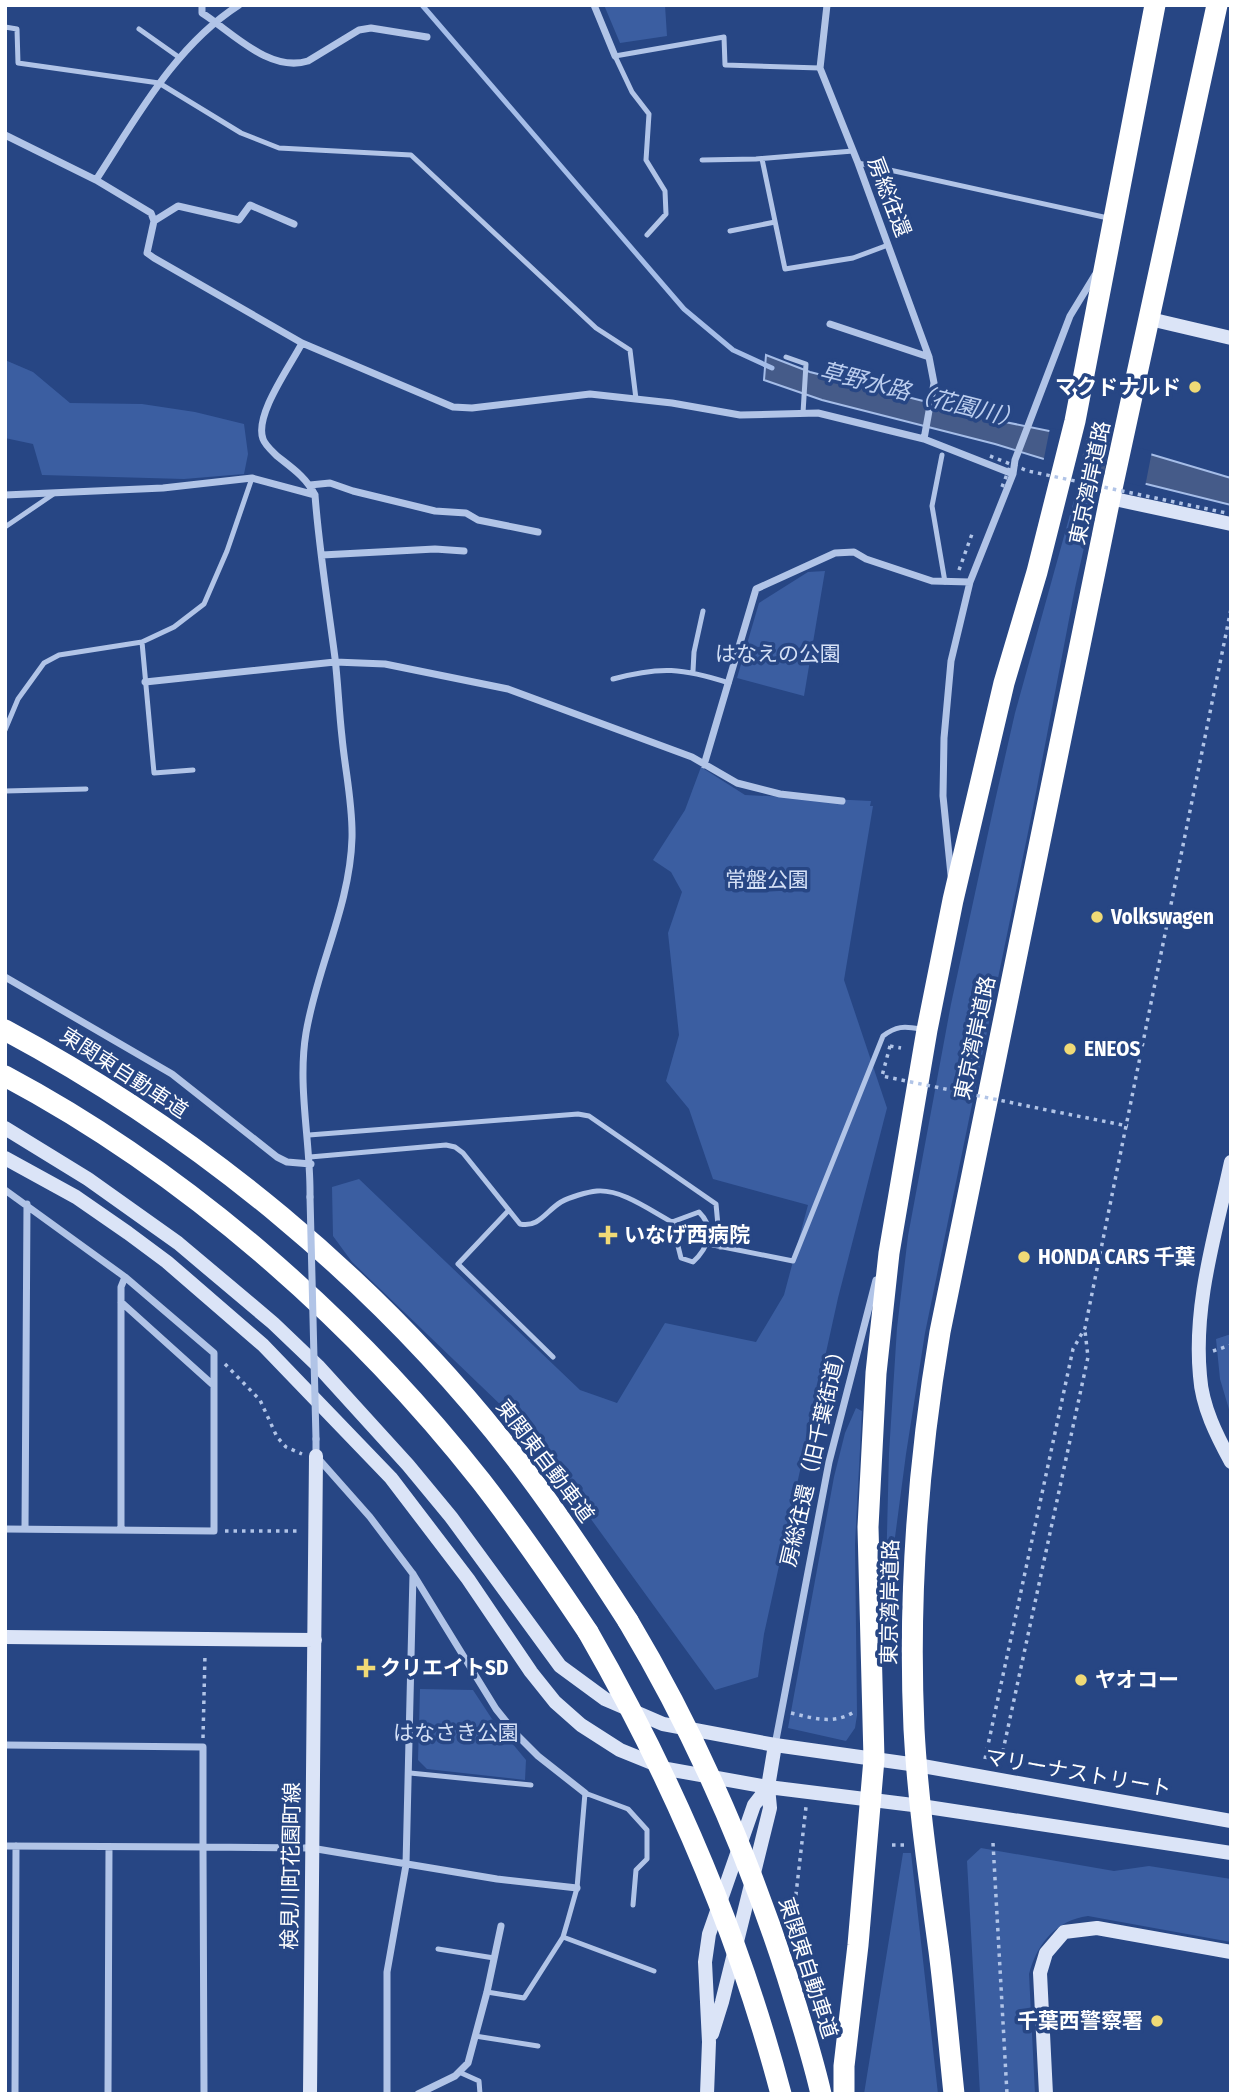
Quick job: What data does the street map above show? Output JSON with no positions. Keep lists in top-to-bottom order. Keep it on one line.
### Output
{"streets":{"highway":["東京湾岸道路","東関東自動車道"],"street":["房総往還","房総往還（旧千葉街道）","マリーナストリート","検見川町花園町線"]},"crossings":[["東京湾岸道路","房総往還（旧千葉街道）"],["東京湾岸道路","マリーナストリート"],["房総往還（旧千葉街道）","マリーナストリート"]],"water":["草野水路（花園川）"],"parks":["はなえの公園","常盤公園","はなさき公園"],"places":{"other":["マクドナルド","Volkswagen","ENEOS","HONDA CARS 千葉","ヤオコー","千葉西警察署"],"health":["いなげ西病院","クリエイトSD"]}}
